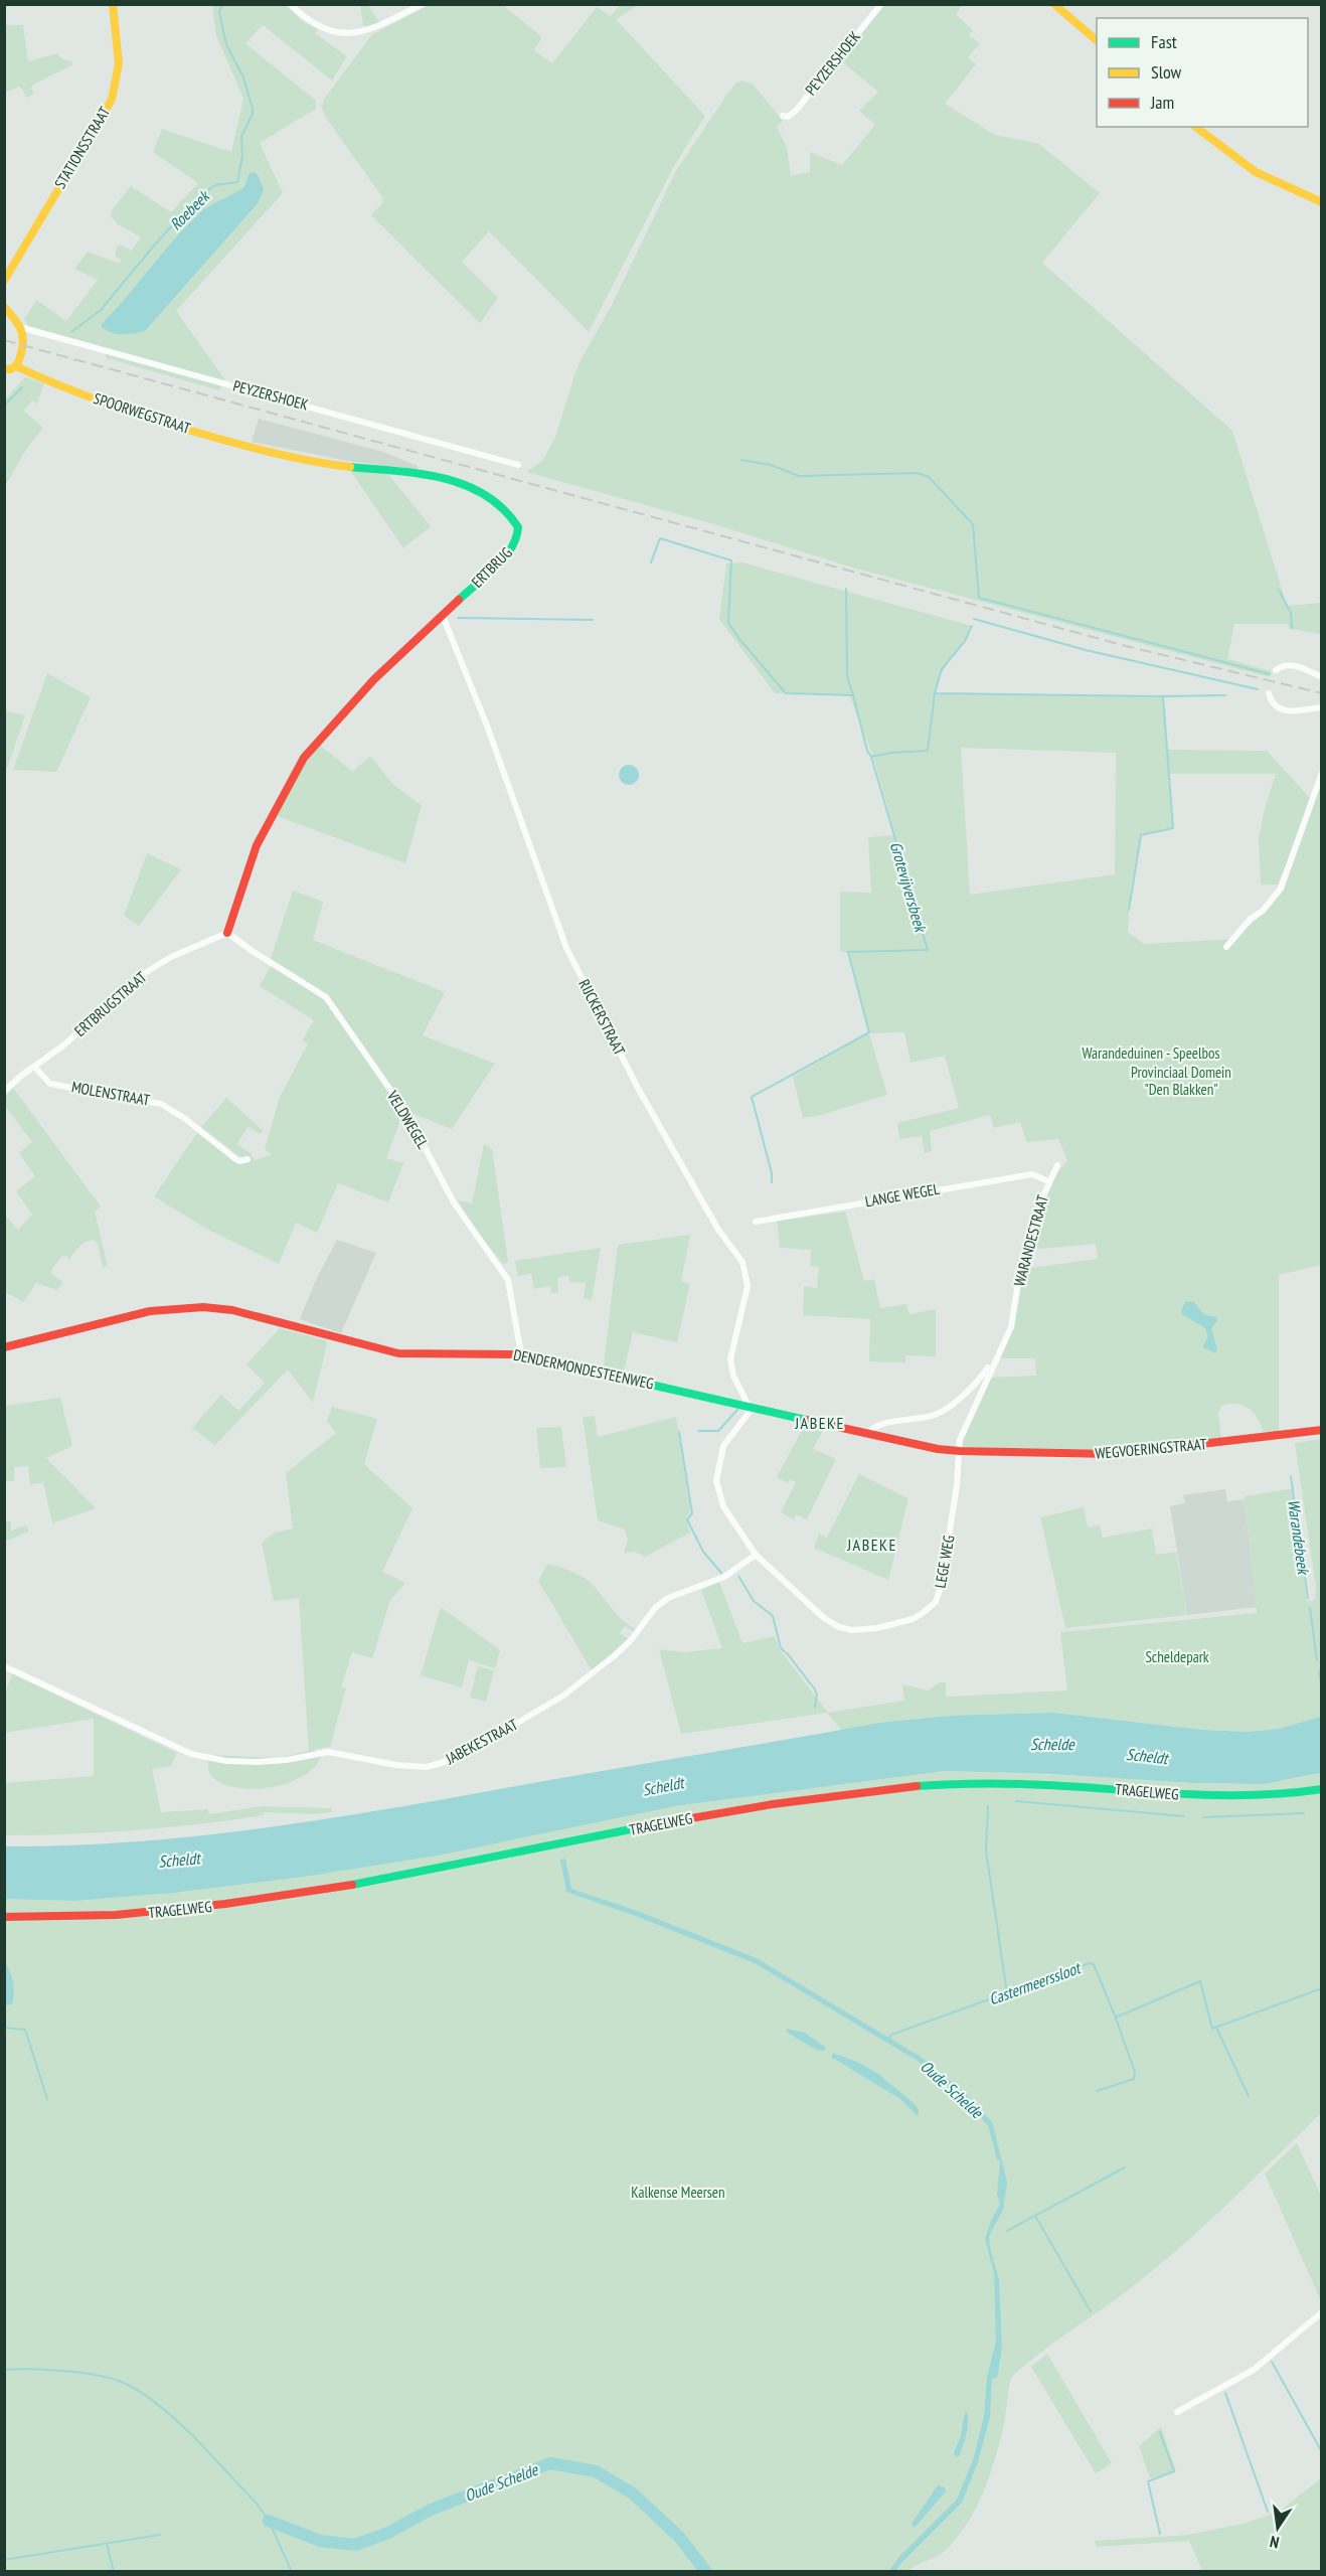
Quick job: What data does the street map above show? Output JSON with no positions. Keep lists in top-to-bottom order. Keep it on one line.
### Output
{"streets":{"street":["PEYZERSHOEK","STATIONSSTRAAT","SPOORWEGSTRAAT","ERTBRUG","ERTBRUGSTRAAT","RIJCKERSTRAAT","MOLENSTRAAT","VELDWEGEL","LANGE WEGEL","WARANDESTRAAT","DENDERMONDESTEENWEG","WEGVOERINGSTRAAT","LEGE WEG","JABEKESTRAAT","TRAGELWEG"]},"crossings":[["SPOORWEGSTRAAT","ERTBRUG"],["ERTBRUG","ERTBRUGSTRAAT"],["ERTBRUG","RIJCKERSTRAAT"],["ERTBRUG","VELDWEGEL"],["ERTBRUGSTRAAT","MOLENSTRAAT"],["ERTBRUGSTRAAT","VELDWEGEL"],["RIJCKERSTRAAT","DENDERMONDESTEENWEG"],["VELDWEGEL","DENDERMONDESTEENWEG"],["LANGE WEGEL","WARANDESTRAAT"],["WARANDESTRAAT","DENDERMONDESTEENWEG"],["WARANDESTRAAT","LEGE WEG"],["DENDERMONDESTEENWEG","WEGVOERINGSTRAAT"],["DENDERMONDESTEENWEG","LEGE WEG"],["LEGE WEG","JABEKESTRAAT"]],"districts":["JABEKE","JABEKE"],"water":["Roebeek","Grotevijversbeek","Warandebeek","Schelde","Scheldt","Castermeerssloot","Oude Schelde"],"parks":["Warandeduinen - Speelbos","Provinciaal Domein \"Den Blakken\"","Scheldepark","Kalkense Meersen"],"legend":["Fast","Slow","Jam"],"north":"bottom"}
